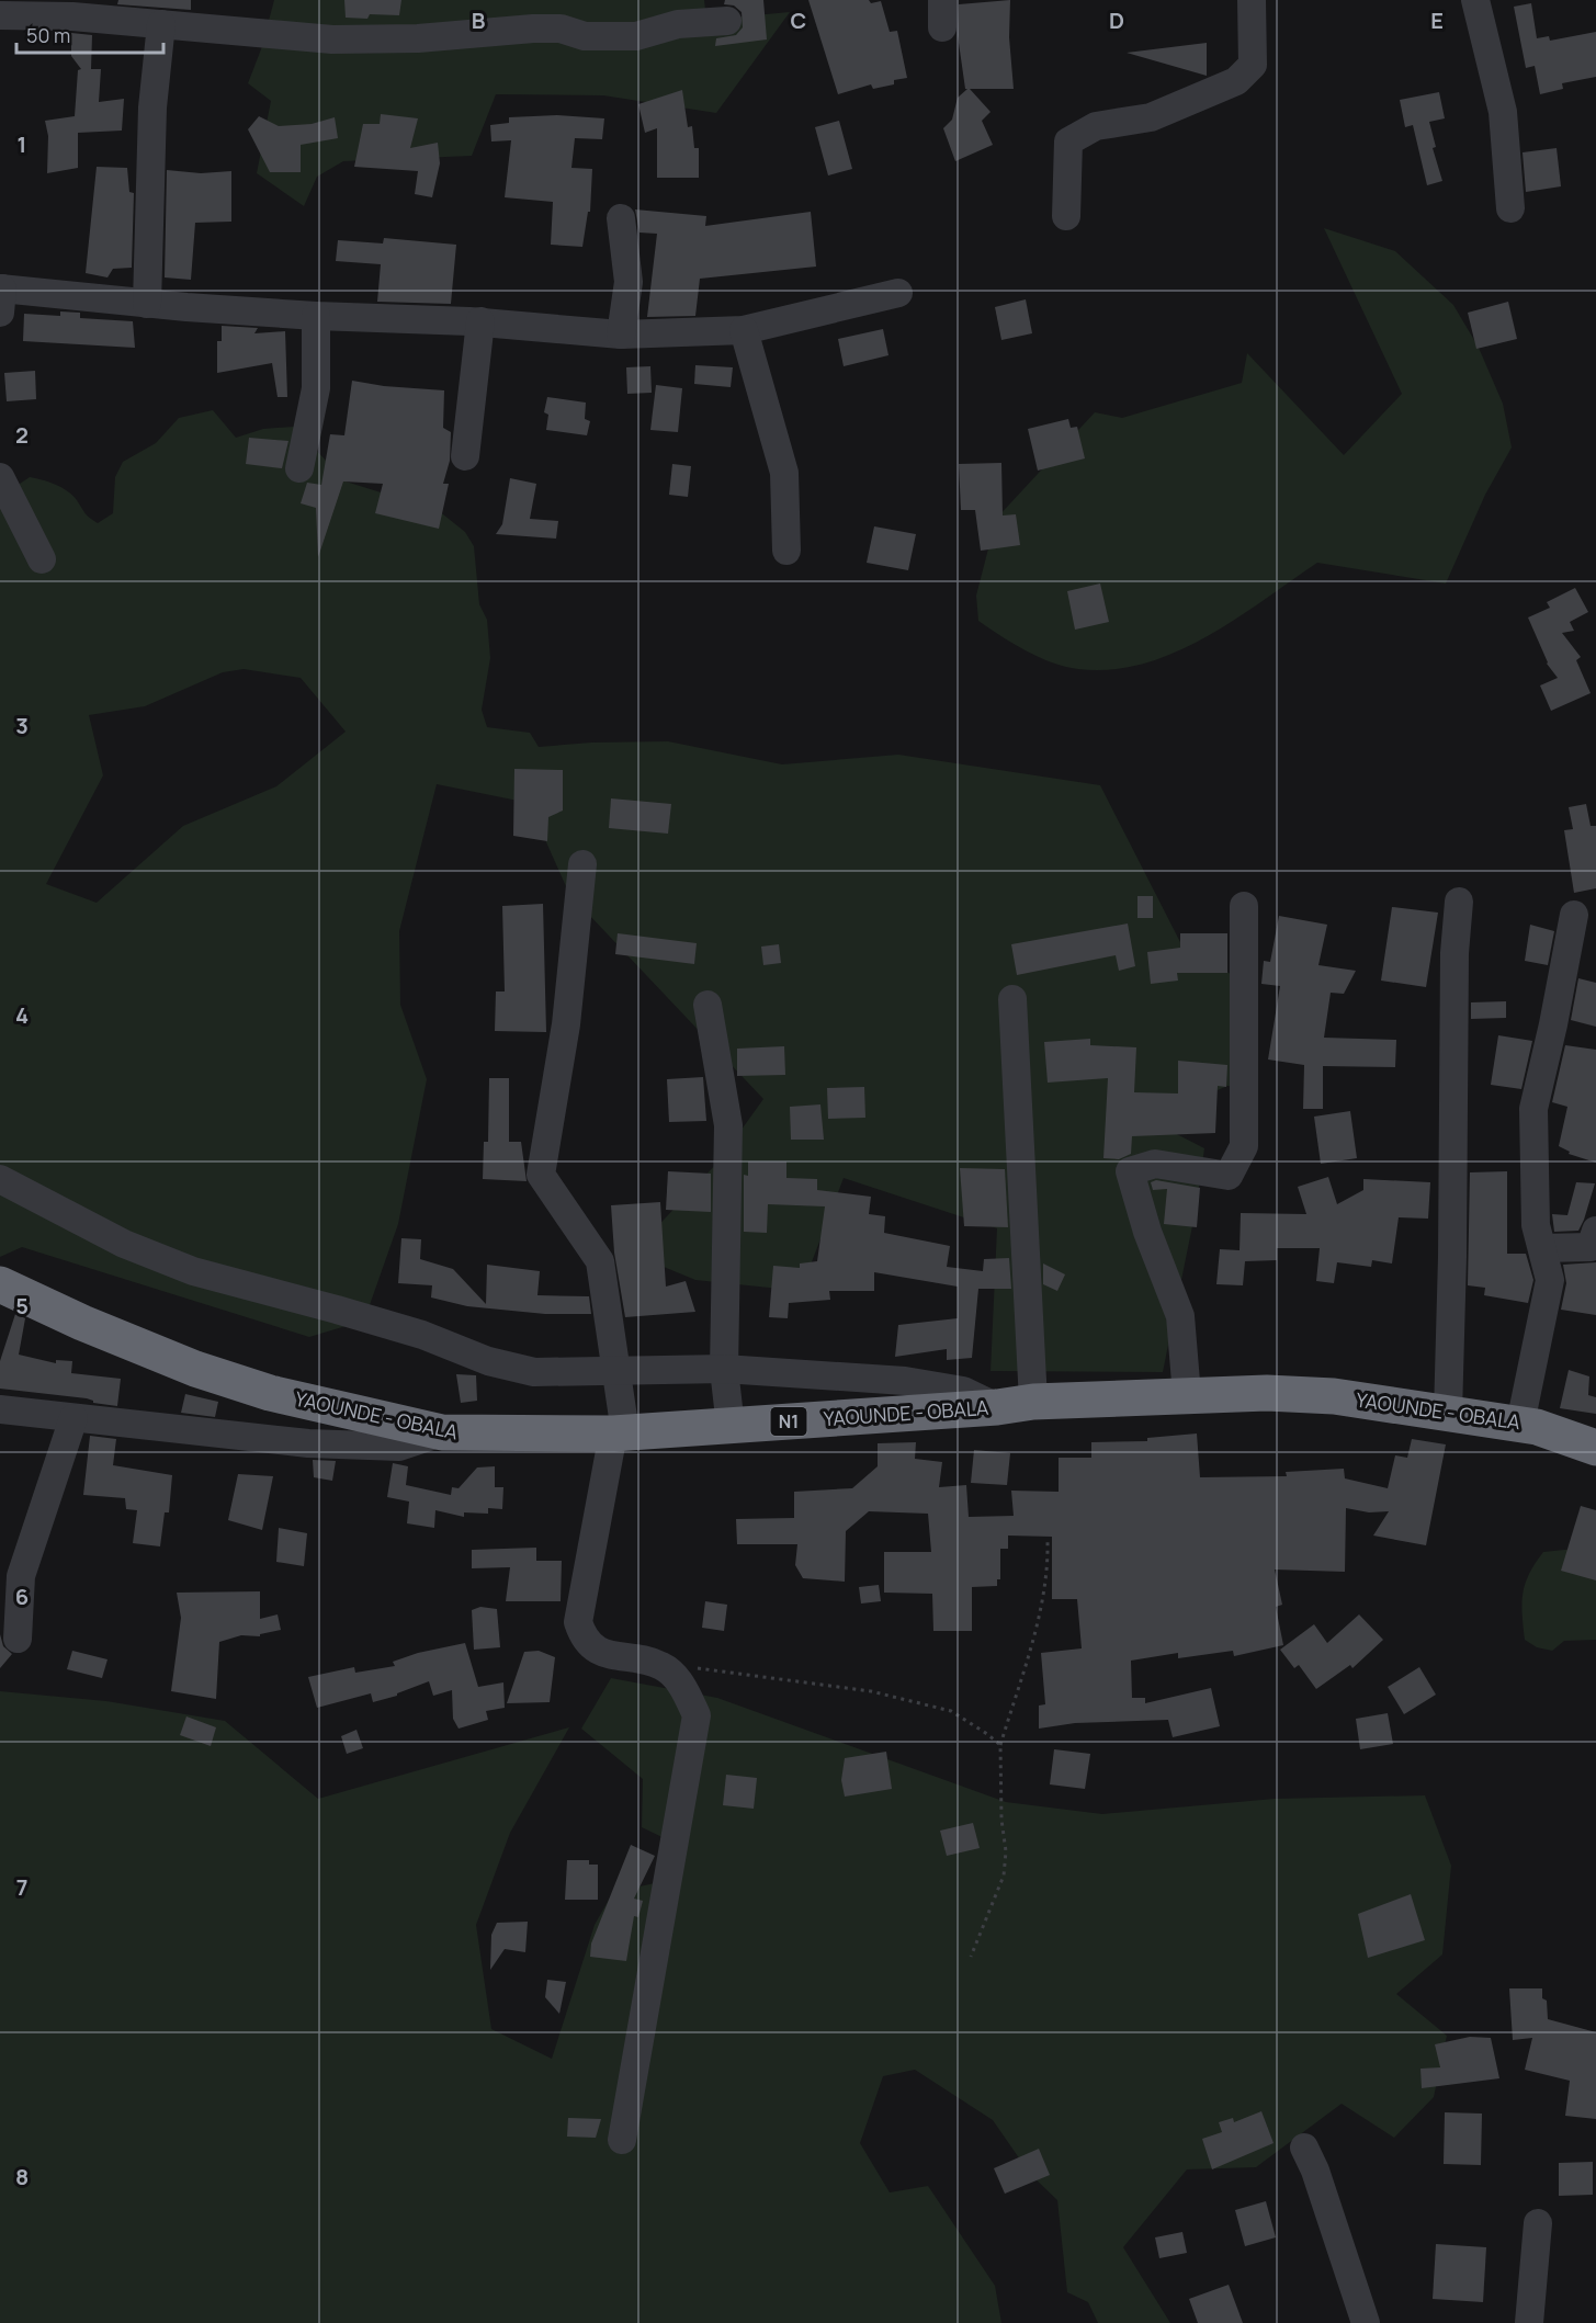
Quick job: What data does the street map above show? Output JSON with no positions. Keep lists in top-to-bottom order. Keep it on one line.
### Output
{"streets":{"highway":["YAOUNDE - OBALA","N1"]},"scale_bar":"50 m","grid":{"columns":["B","C","D","E"],"rows":["1","2","3","4","5","6","7","8"]}}
